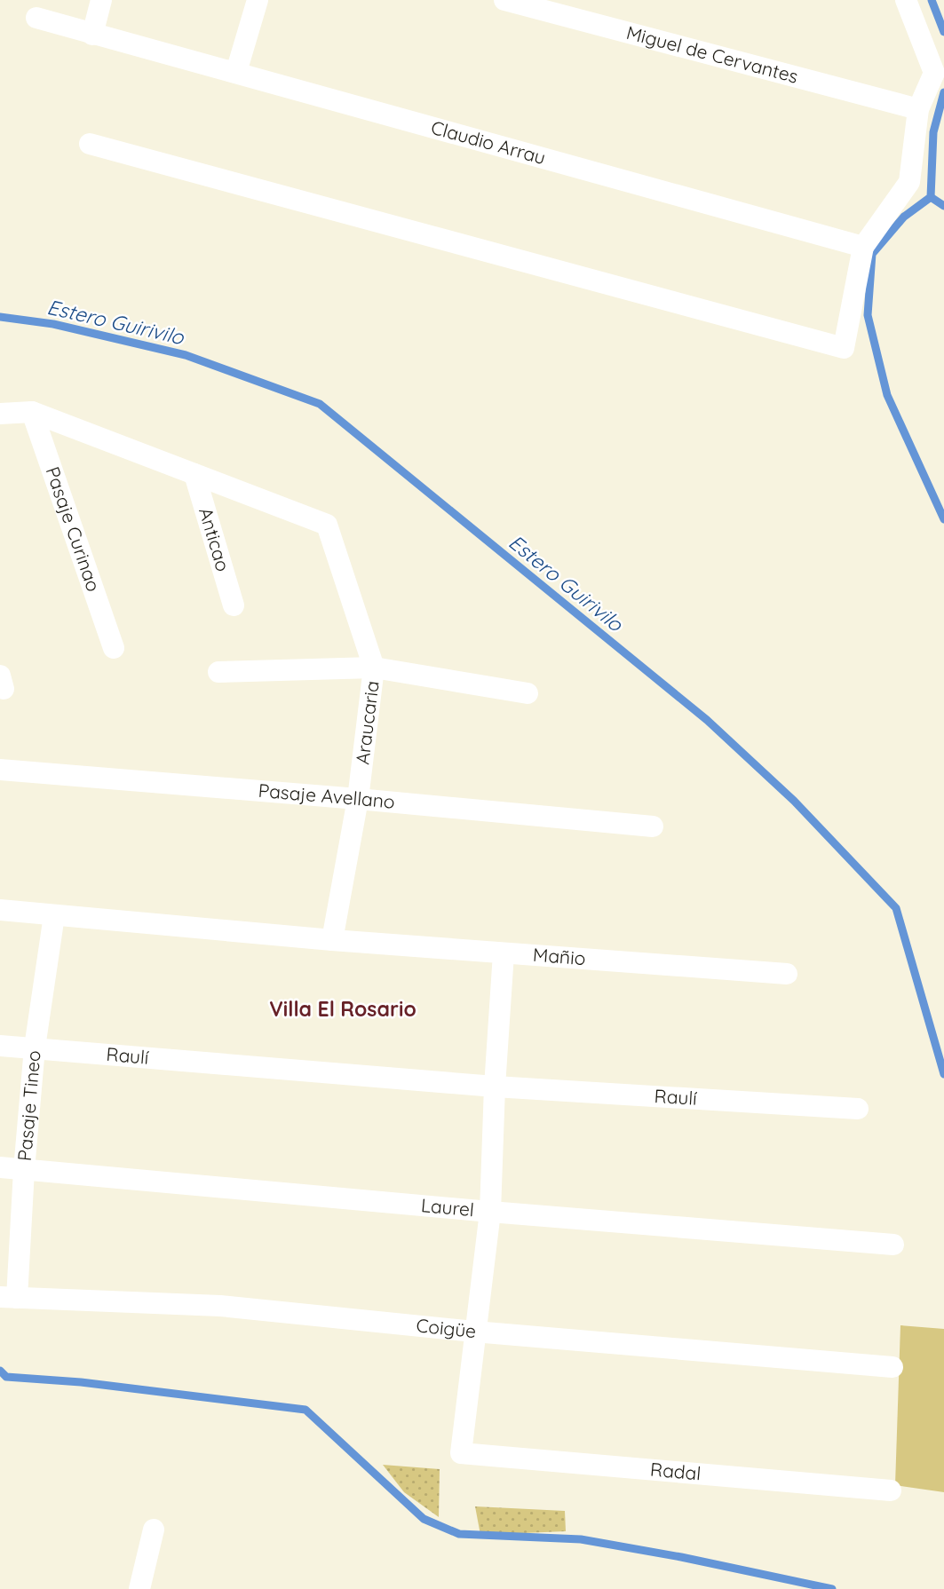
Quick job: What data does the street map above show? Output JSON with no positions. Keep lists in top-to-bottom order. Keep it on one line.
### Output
{"streets":{"street":["Miguel de Cervantes","Claudio Arrau","Pasaje Curinao","Anticao","Araucaria","Pasaje Avellano","Mañio","Raulí","Pasaje Tineo","Laurel","Coigüe","Radal"]},"crossings":[["Pasaje Curinao","Araucaria"],["Anticao","Araucaria"],["Araucaria","Pasaje Avellano"],["Araucaria","Mañio"],["Raulí","Pasaje Tineo"],["Pasaje Tineo","Laurel"],["Pasaje Tineo","Coigüe"],["Coigüe","Radal"]],"districts":["Villa El Rosario"],"water":["Estero Guirivilo"]}
